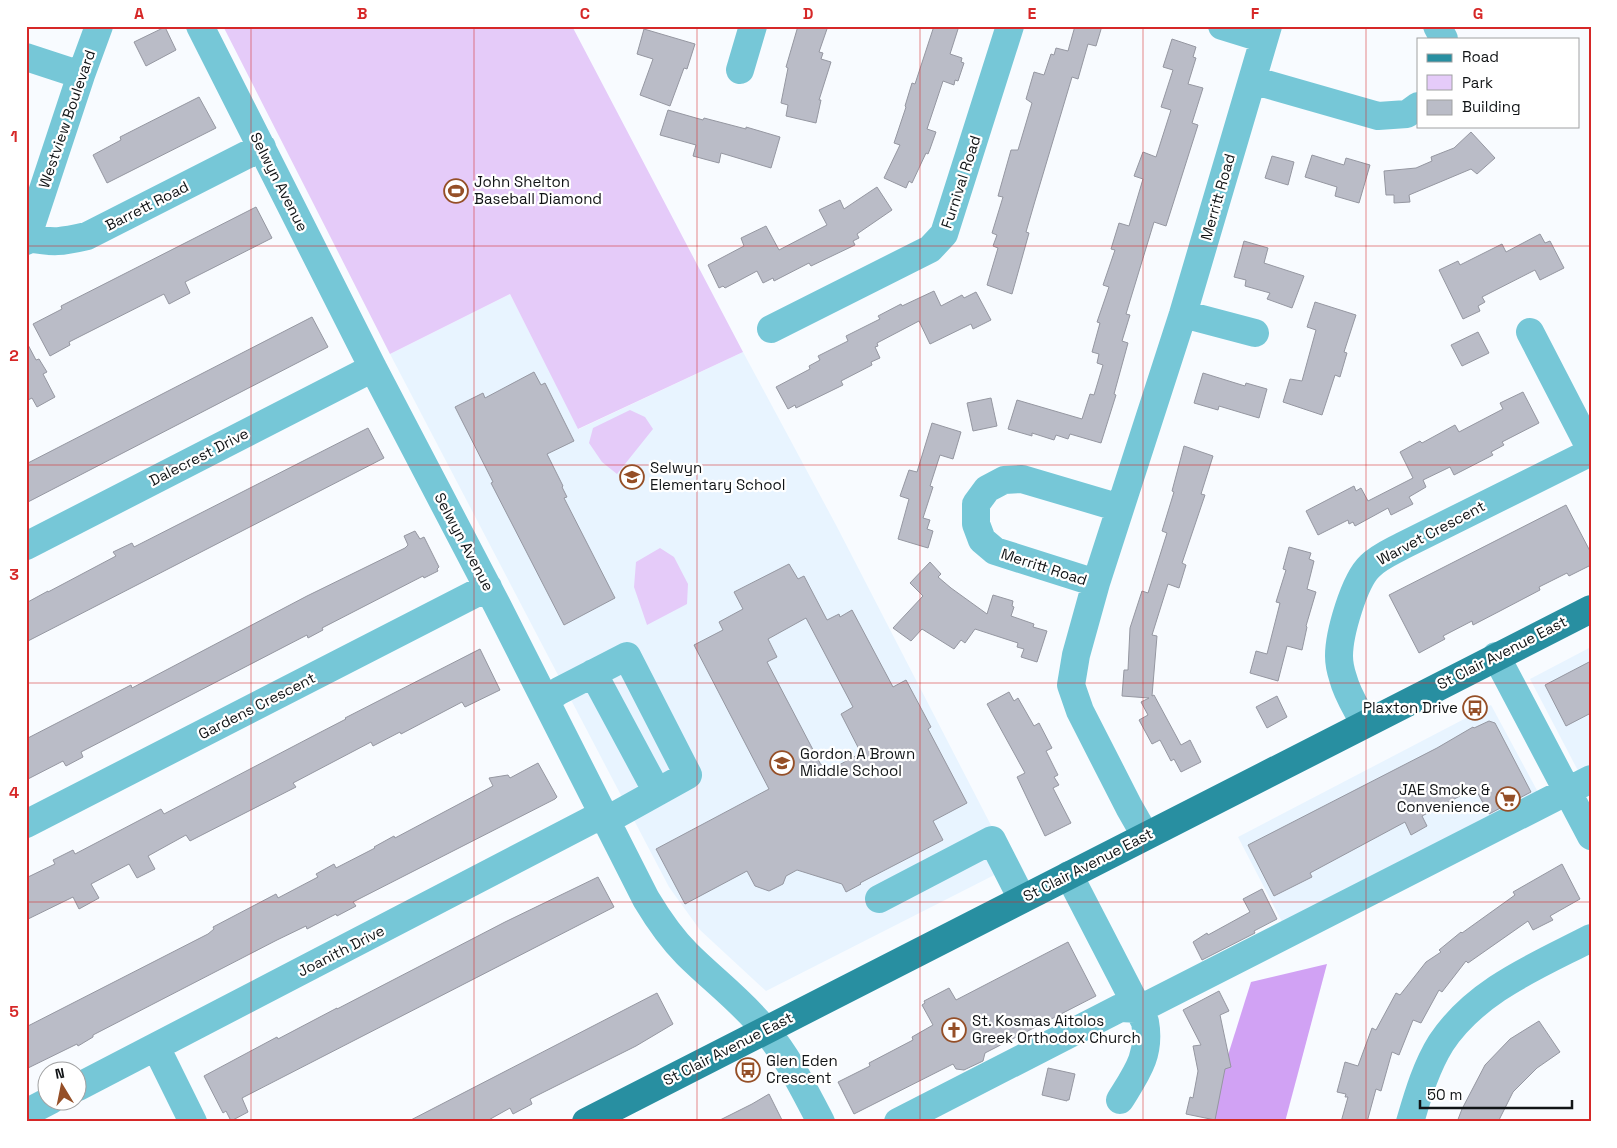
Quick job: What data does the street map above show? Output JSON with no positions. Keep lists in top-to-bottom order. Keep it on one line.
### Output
{"streets":{"main road":["St Clair Avenue East"],"street":["Westview Boulevard","Selwyn Avenue","Furnival Road","Merritt Road","Barrett Road","Dalecrest Drive","Warvet Crescent","Gardens Crescent","Joanith Drive"]},"crossings":[["Westview Boulevard","Barrett Road"],["Selwyn Avenue","Barrett Road"],["Selwyn Avenue","Dalecrest Drive"],["Selwyn Avenue","St Clair Avenue East"],["Selwyn Avenue","Gardens Crescent"],["Selwyn Avenue","Joanith Drive"],["Merritt Road","St Clair Avenue East"],["Warvet Crescent","St Clair Avenue East"]],"places":{"sports":["John Shelton Baseball Diamond"],"school or university":["Selwyn Elementary School","Gordon A Brown Middle School"],"bus stop":["Plaxton Drive","Glen Eden Crescent"],"supermarket":["JAE Smoke & Convenience"],"church":["St. Kosmas Aitolos Greek Orthodox Church"]},"legend":["Road","Park","Building"],"scale_bar":"50 m","north":"top","grid":{"columns":["A","B","C","D","E","F","G"],"rows":["1","2","3","4","5"]}}
